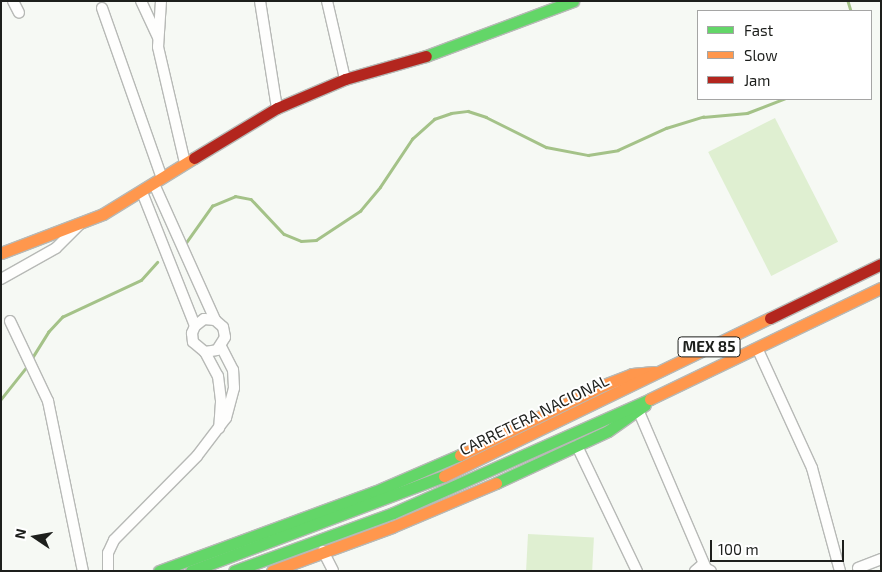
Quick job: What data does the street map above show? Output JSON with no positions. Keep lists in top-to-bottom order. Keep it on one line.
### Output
{"streets":{"main road":["MEX 85","CARRETERA NACIONAL"]},"crossings":[["MEX 85","CARRETERA NACIONAL"]],"legend":["Fast","Slow","Jam"],"scale_bar":"100 m","north":"left"}
